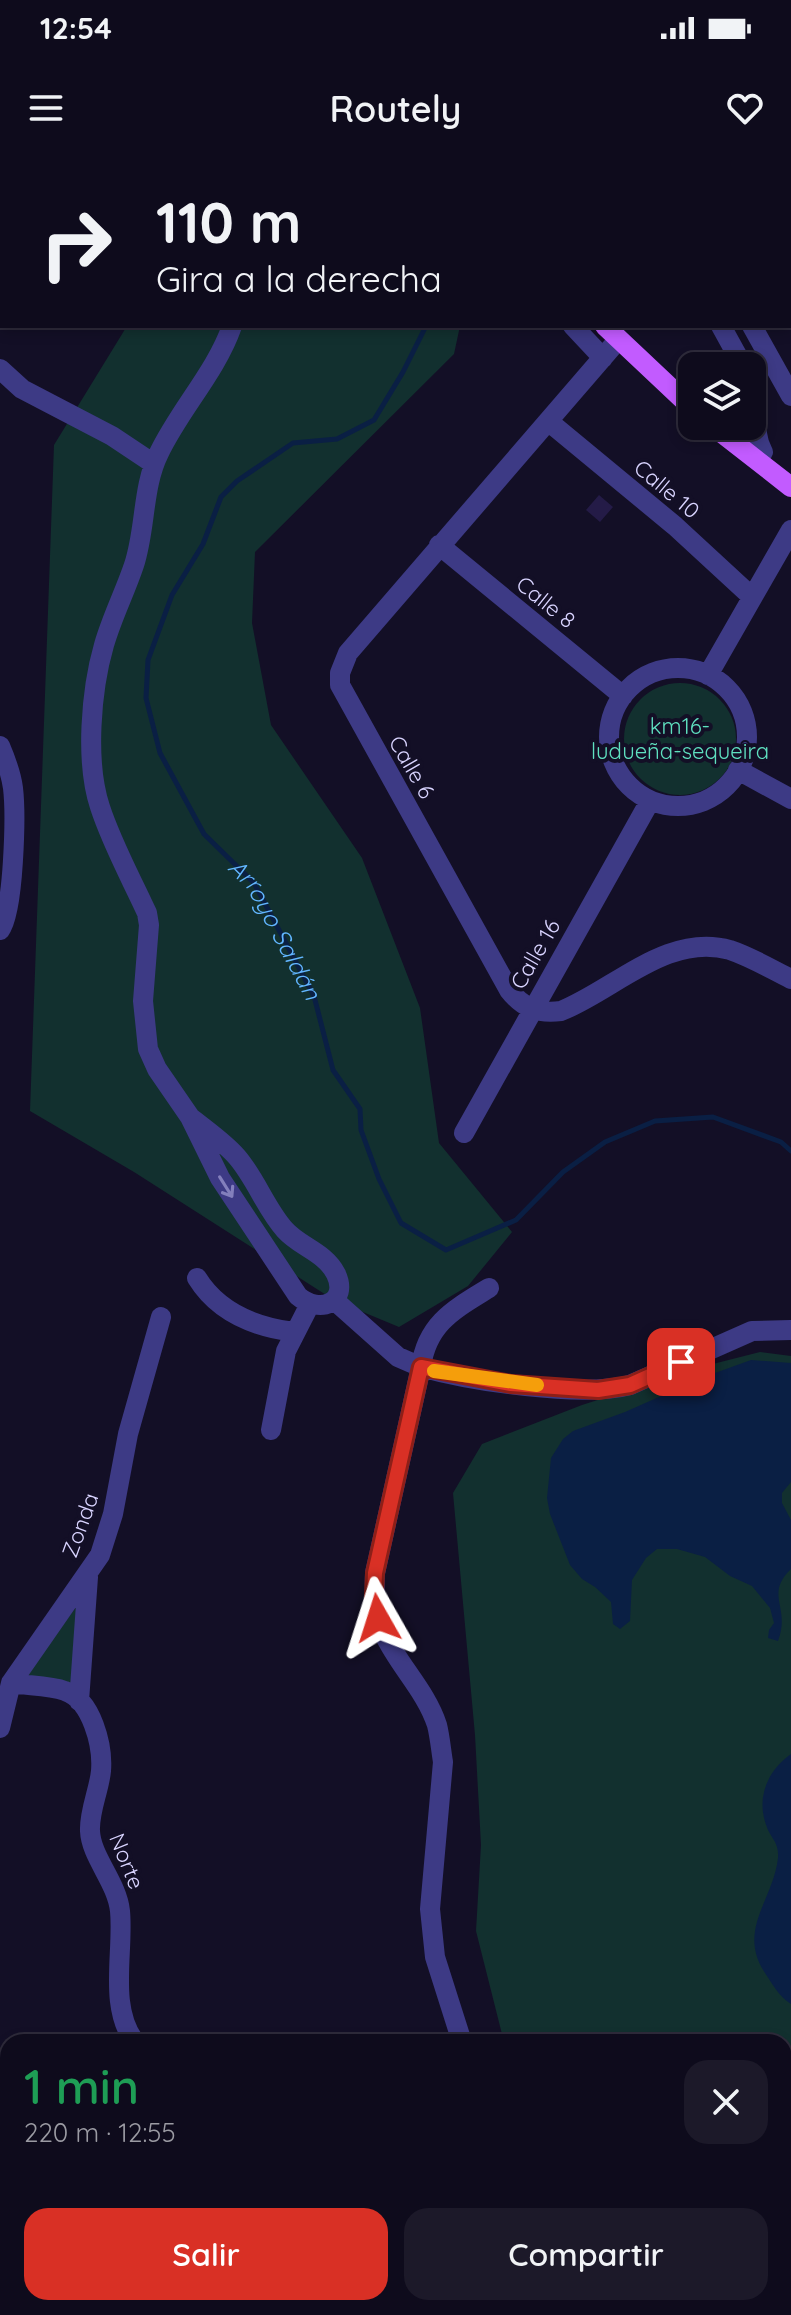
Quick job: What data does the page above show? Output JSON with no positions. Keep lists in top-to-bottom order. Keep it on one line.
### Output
{"streets":{"street":["Calle 10","Calle 8","Calle 6","Calle 16","Zonda","Norte"]},"crossings":[["Calle 10","Calle 6"],["Calle 8","Calle 6"],["Calle 8","Calle 16"],["Calle 6","Calle 16"]],"water":["Arroyo Saldán"],"parks":["km16- ludueña-sequeira"],"page":{"status":"12:54","header":"Routely","turn":["110 m","Gira a la derecha"],"heading":["1 min","220 m · 12:55"],"buttons":["Salir","Compartir"]}}
